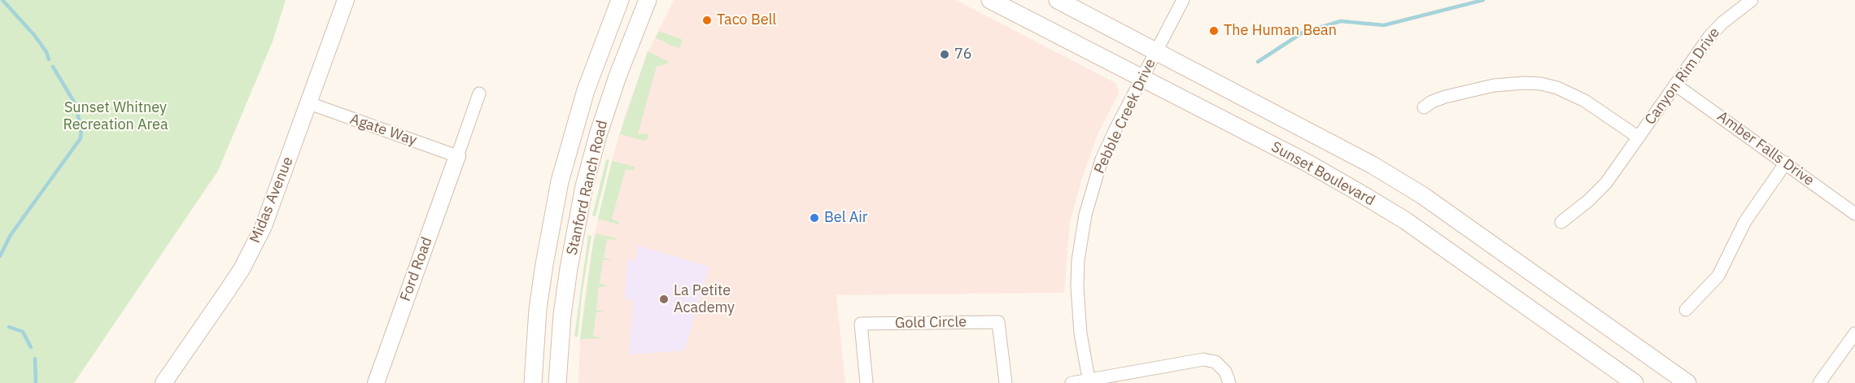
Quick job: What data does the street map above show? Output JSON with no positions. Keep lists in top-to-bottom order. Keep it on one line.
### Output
{"streets":{"main road":["Sunset Boulevard","Stanford Ranch Road"],"street":["Canyon Rim Drive","Pebble Creek Drive","Agate Way","Amber Falls Drive","Midas Avenue","Ford Road","Gold Circle"]},"crossings":[["Canyon Rim Drive","Amber Falls Drive"],["Pebble Creek Drive","Sunset Boulevard"],["Agate Way","Midas Avenue"],["Agate Way","Ford Road"]],"parks":["Sunset Whitney Recreation Area"],"places":["Taco Bell","The Human Bean","76","Bel Air","La Petite Academy"]}
